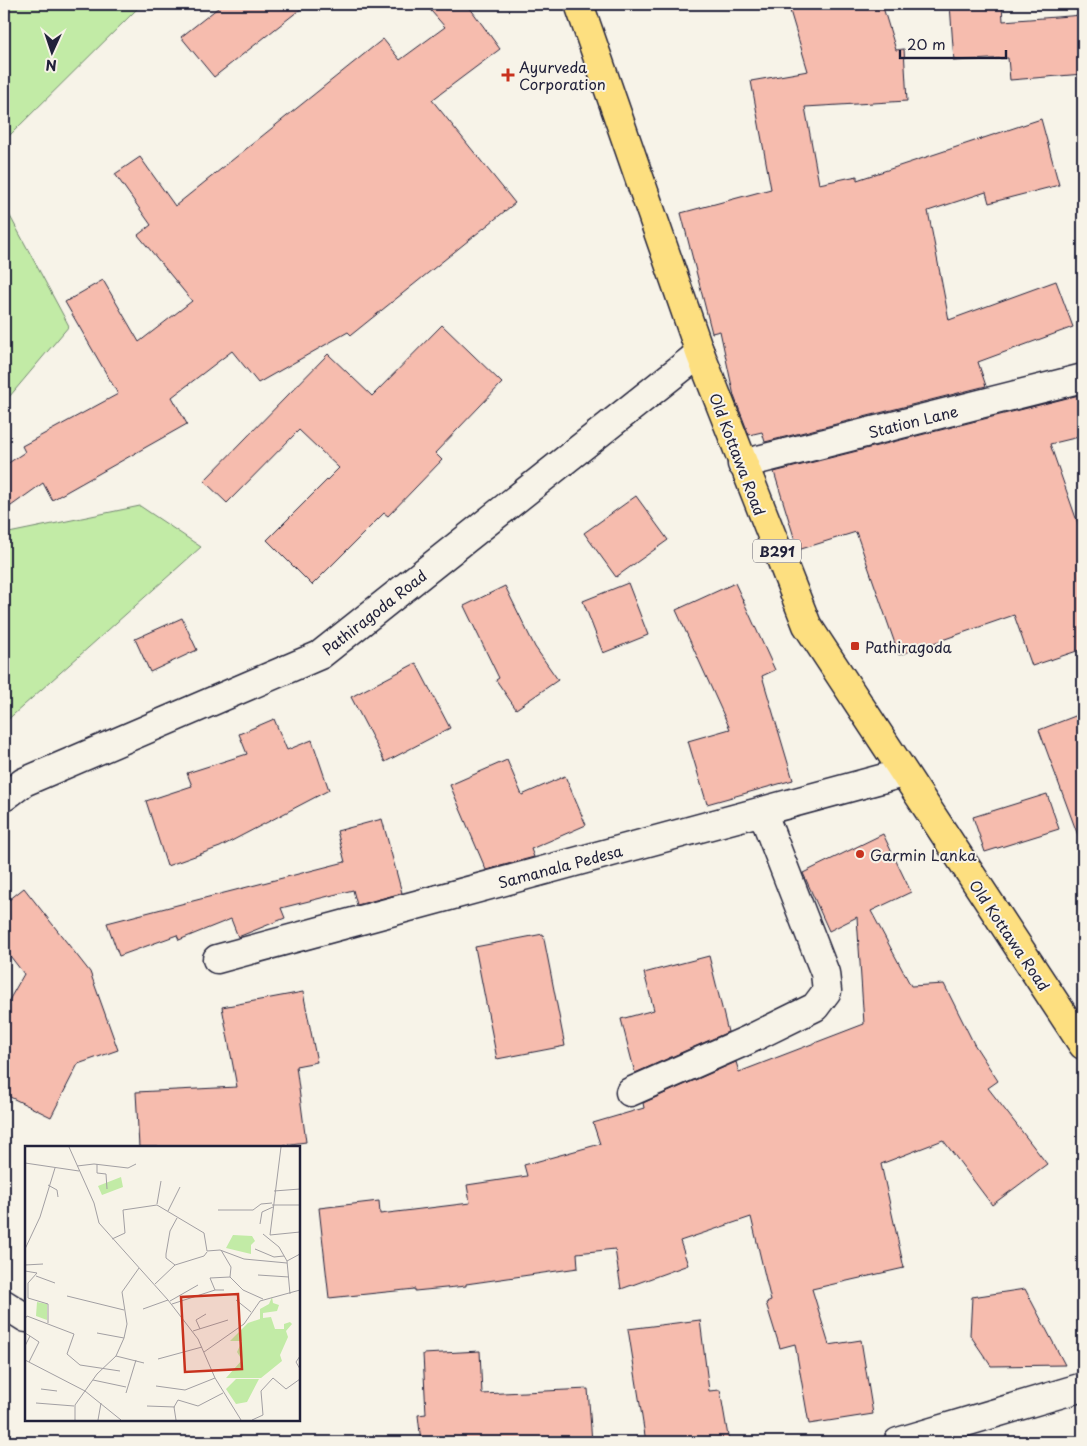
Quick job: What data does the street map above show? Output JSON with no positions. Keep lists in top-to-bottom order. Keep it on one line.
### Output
{"streets":{"main road":["Old Kottawa Road","B291"],"street":["Station Lane","Pathiragoda Road","Samanala Pedesa"]},"crossings":[["Station Lane","Old Kottawa Road"],["Old Kottawa Road","Pathiragoda Road"],["Old Kottawa Road","Samanala Pedesa"]],"places":{"health":["Ayurveda Corporation"],"transit":["Pathiragoda"],"other":["Garmin Lanka"]},"scale_bar":"20 m","north":"bottom"}
